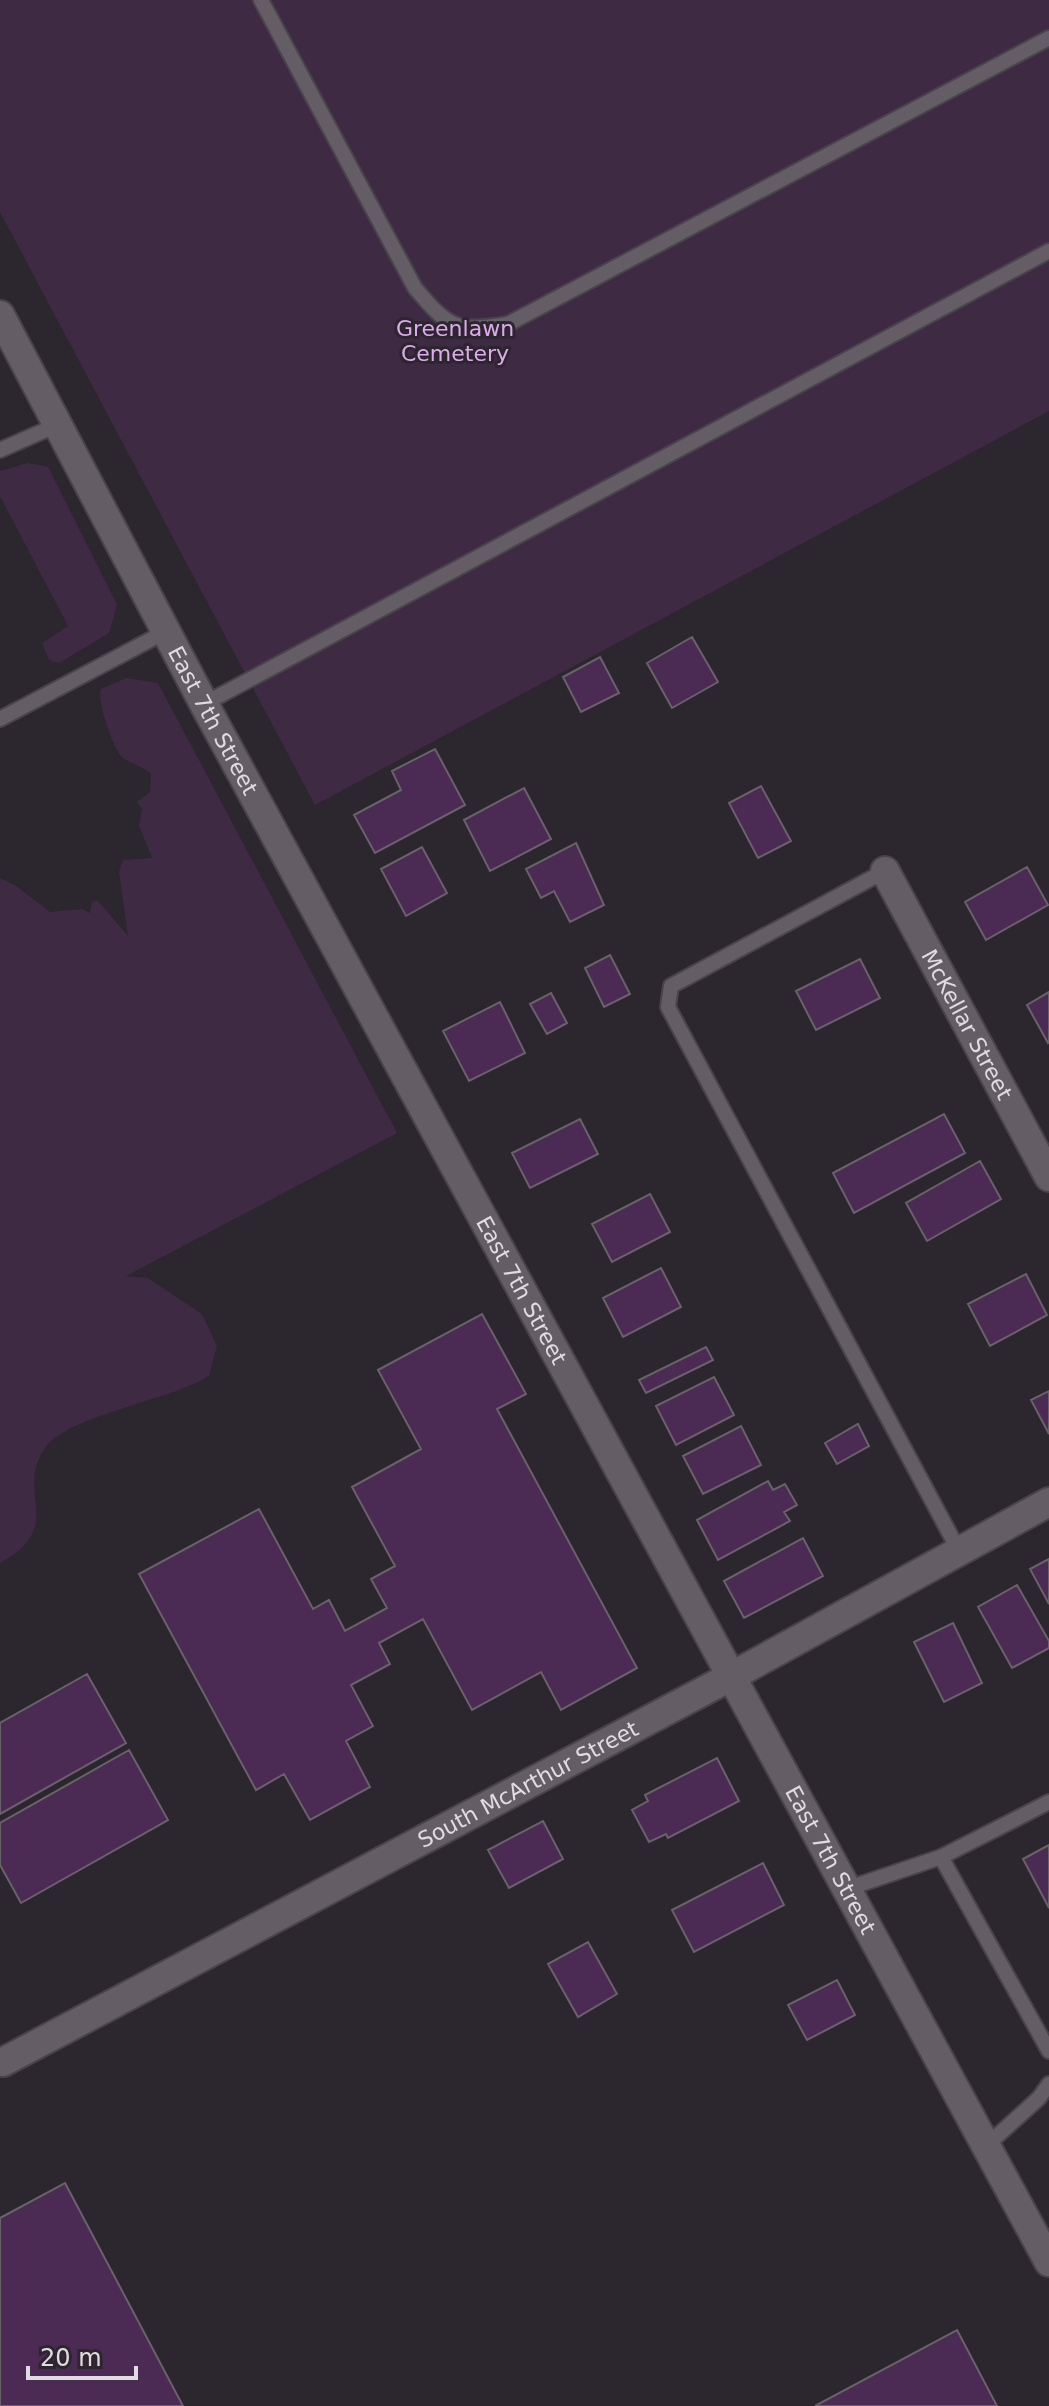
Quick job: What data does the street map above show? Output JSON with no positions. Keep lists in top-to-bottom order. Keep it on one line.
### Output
{"streets":{"street":["East 7th Street","McKellar Street","South McArthur Street"]},"crossings":[["East 7th Street","South McArthur Street"]],"parks":["Greenlawn Cemetery"],"scale_bar":"20 m"}
